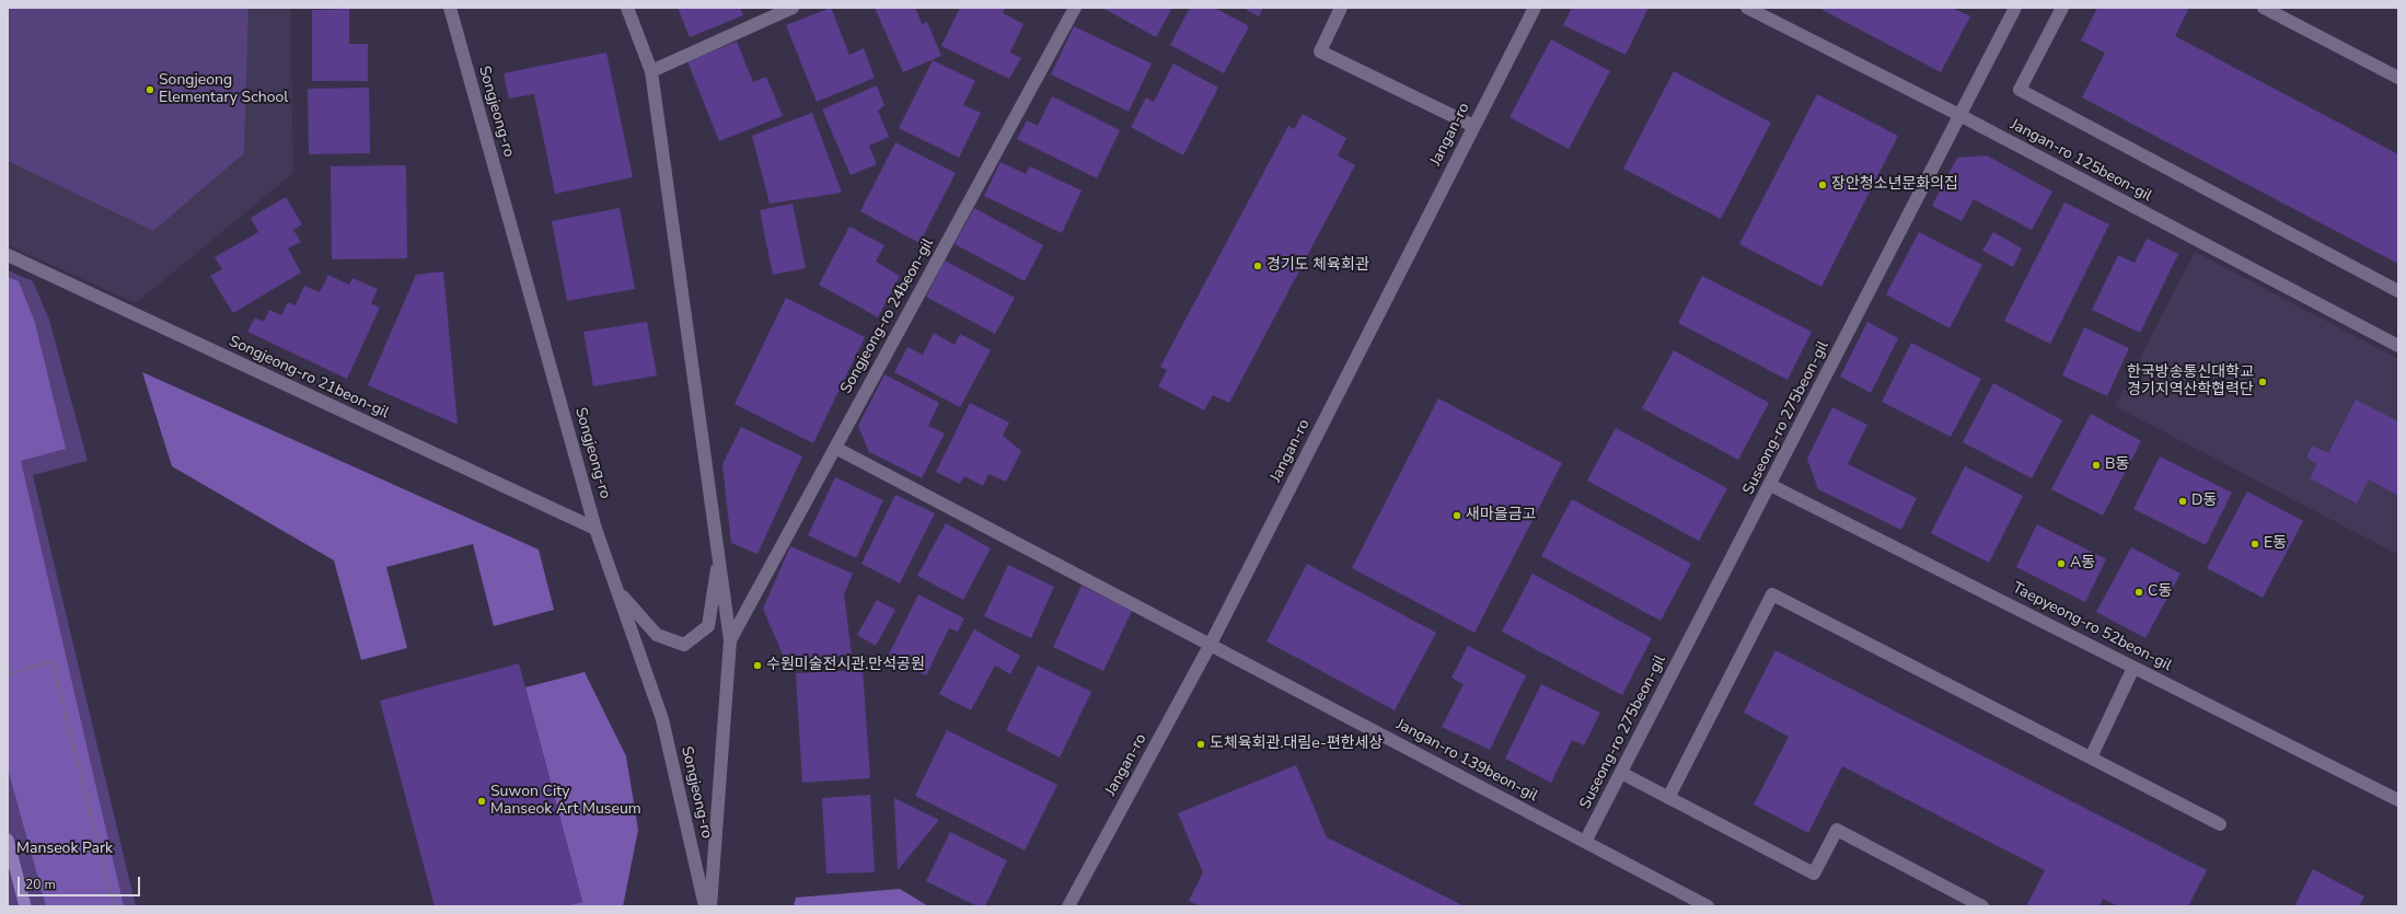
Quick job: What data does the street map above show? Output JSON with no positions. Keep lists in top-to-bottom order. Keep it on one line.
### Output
{"streets":{"street":["Songjeong-ro","Jangan-ro","Jangan-ro 125beon-gil","Songjeong-ro 24beon-gil","Songjeong-ro 21beon-gil","Suseong-ro 275beon-gil","Taepyeong-ro 52beon-gil","Jangan-ro 139beon-gil"]},"crossings":[["Songjeong-ro","Songjeong-ro 24beon-gil"],["Songjeong-ro","Songjeong-ro 21beon-gil"],["Jangan-ro","Jangan-ro 139beon-gil"],["Jangan-ro 125beon-gil","Suseong-ro 275beon-gil"],["Songjeong-ro 24beon-gil","Jangan-ro 139beon-gil"],["Suseong-ro 275beon-gil","Taepyeong-ro 52beon-gil"],["Suseong-ro 275beon-gil","Jangan-ro 139beon-gil"]],"parks":["Manseok Park"],"places":["Songjeong Elementary School","장안청소년문화의집","경기도 체육회관","한국방송통신대학교 경기지역산학협력단","B동","D동","새마을금고","E동","A동","C동","수원미술전시관.만석공원","도체육회관.대림e-편한세상","Suwon City Manseok Art Museum"],"scale_bar":"20 m"}
